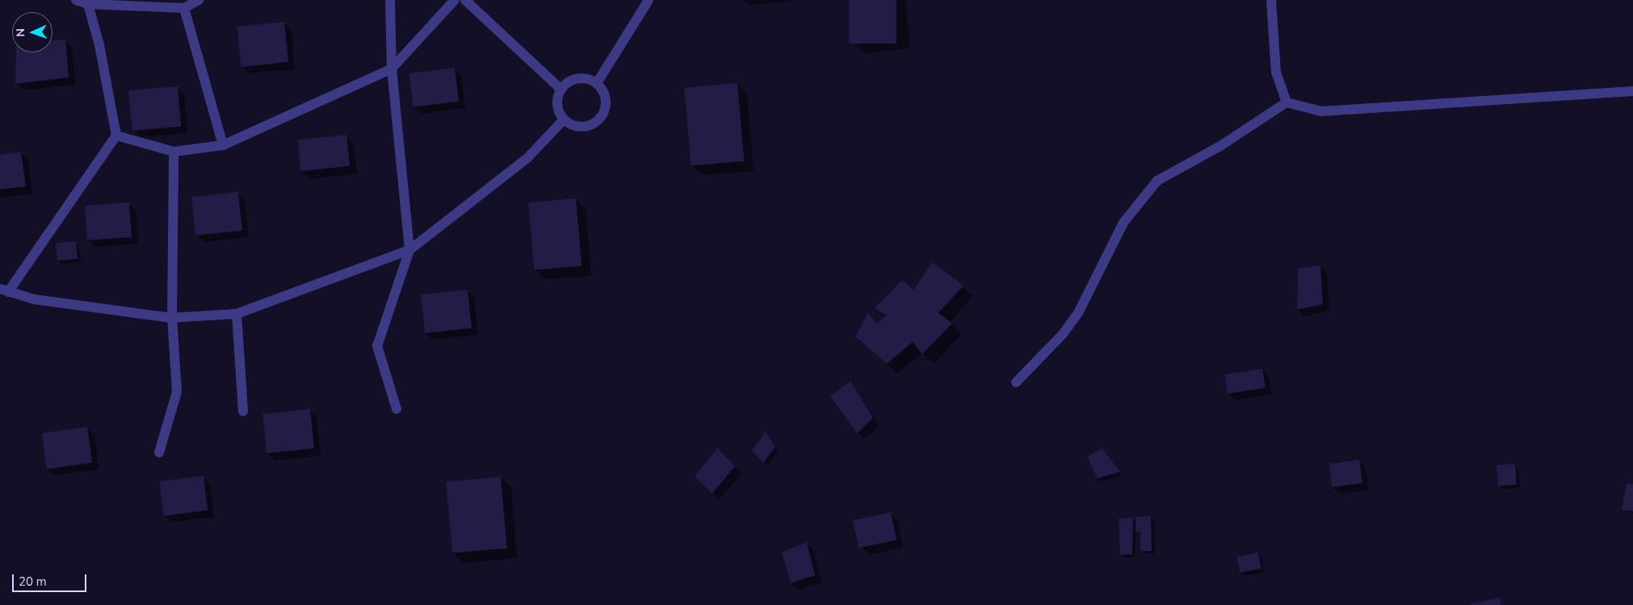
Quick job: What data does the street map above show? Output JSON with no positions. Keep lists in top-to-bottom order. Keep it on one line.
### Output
{"scale_bar":"20 m","north":"left"}
